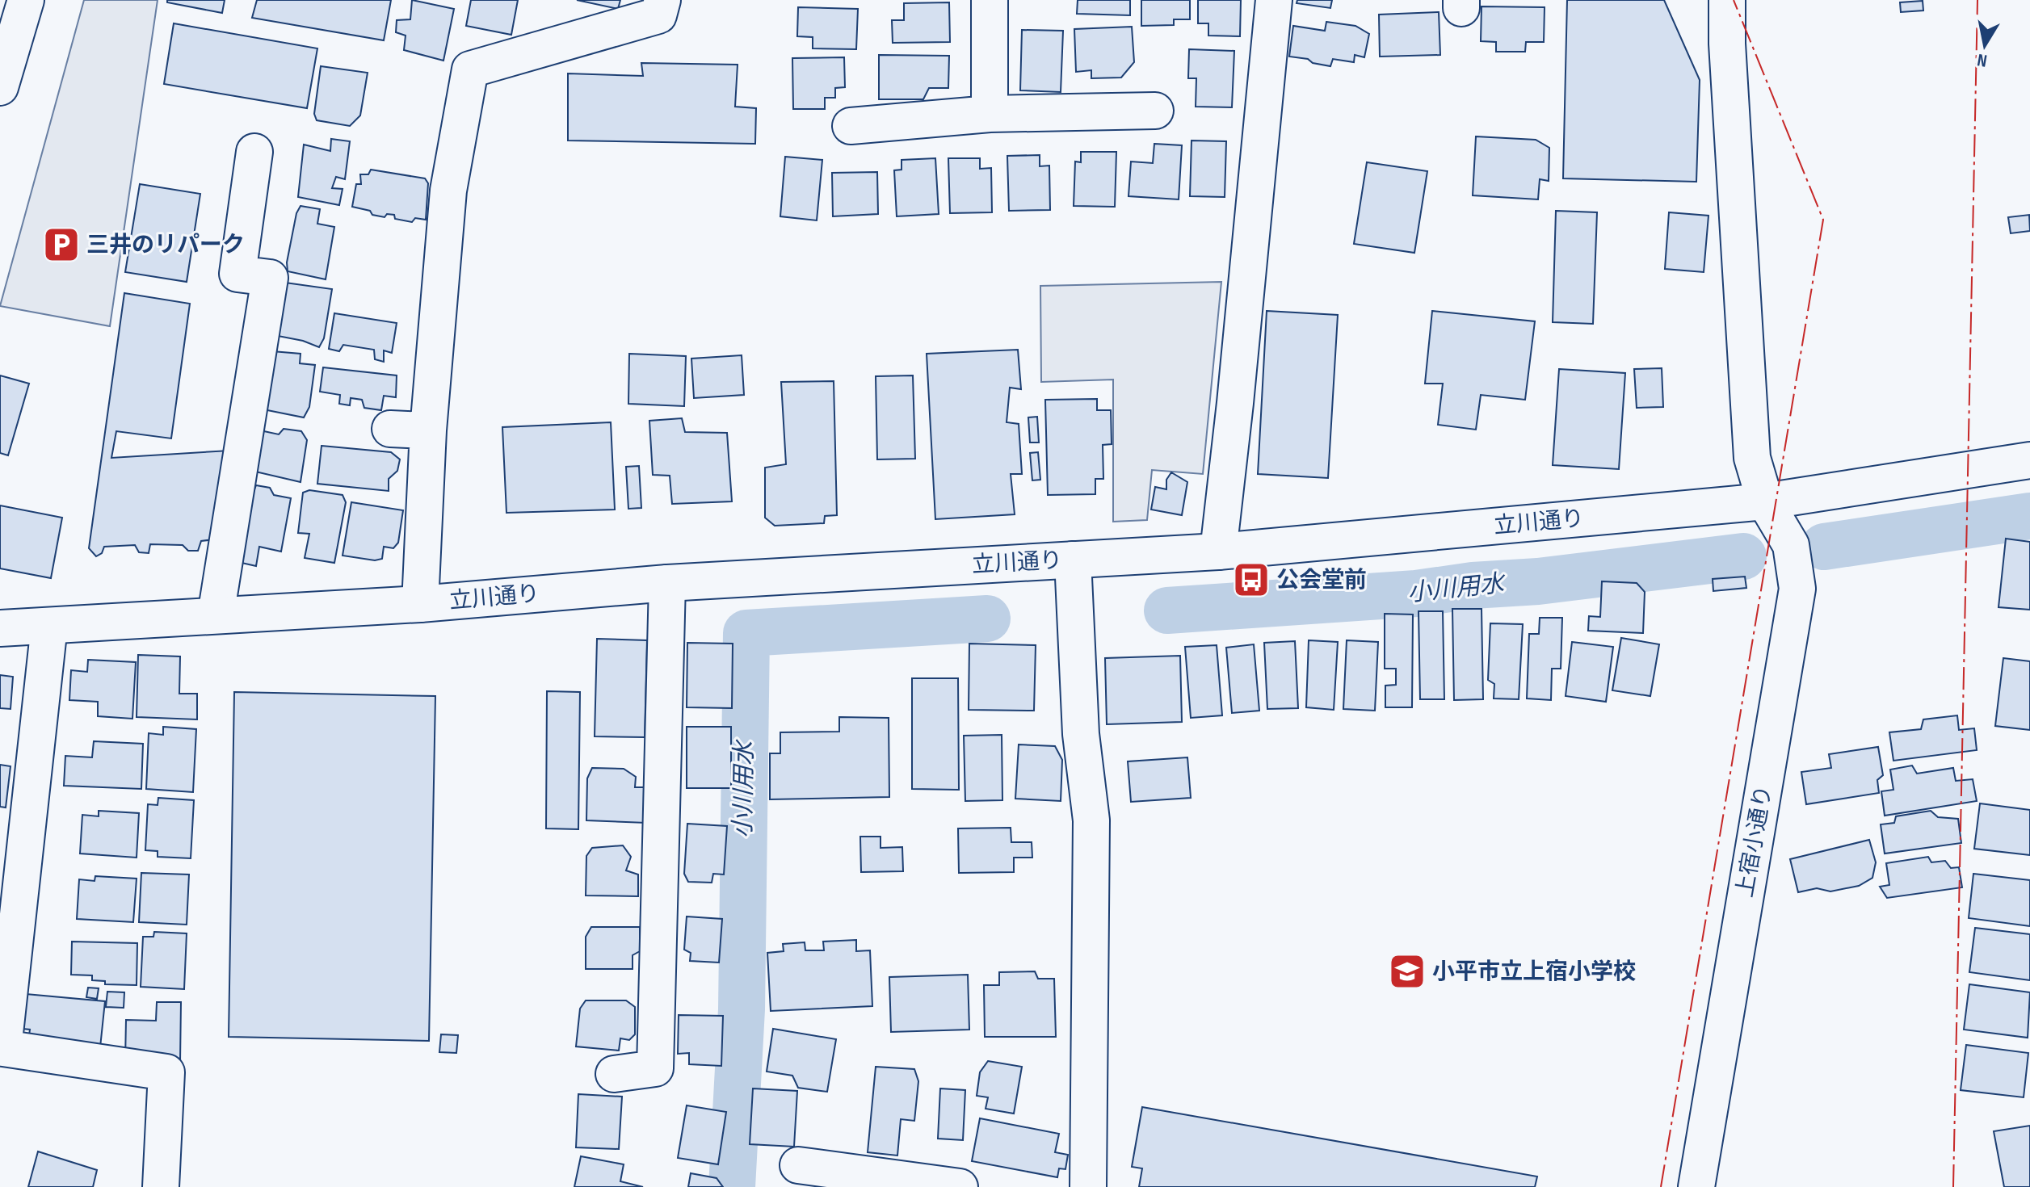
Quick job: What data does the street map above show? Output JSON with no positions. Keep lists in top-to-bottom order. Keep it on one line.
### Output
{"streets":{"street":["立川通り","上宿小通り"]},"crossings":[["立川通り","上宿小通り"]],"water":["小川用水"],"places":{"parking":["三井のリパーク"],"bus stop":["公会堂前"],"school or university":["小平市立上宿小学校"]},"north":"bottom"}
